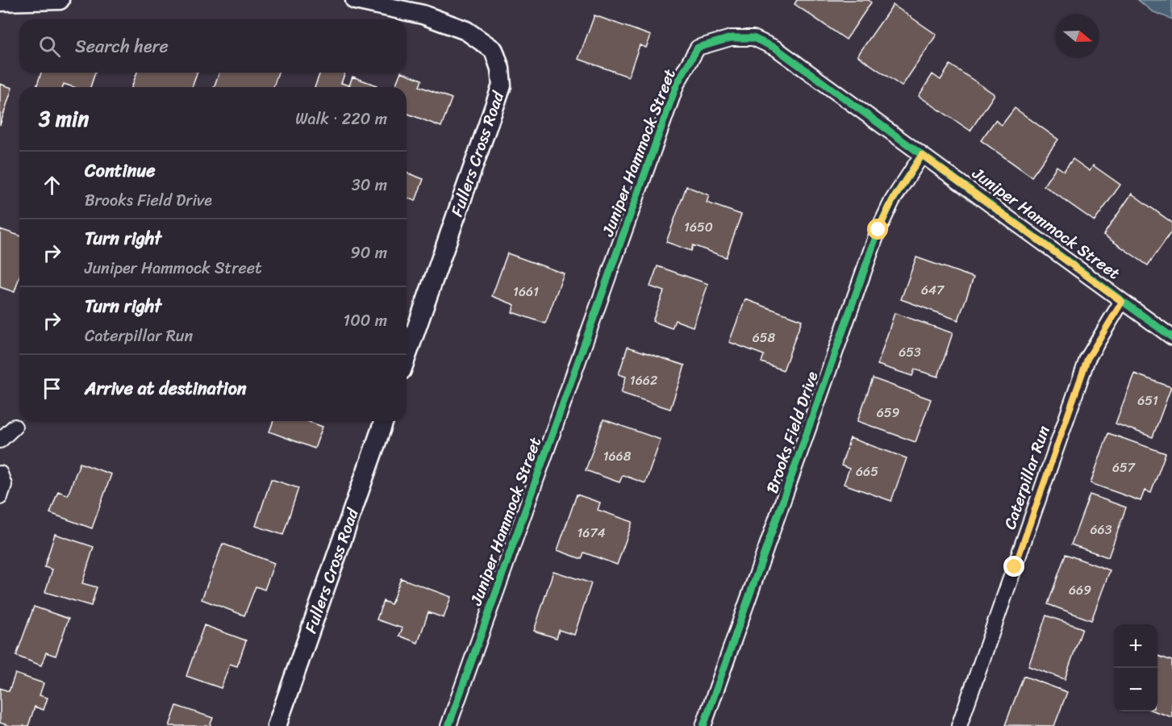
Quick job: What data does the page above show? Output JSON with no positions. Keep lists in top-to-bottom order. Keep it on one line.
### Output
{"streets":{"street":["Juniper Hammock Street","Fullers Cross Road","Brooks Field Drive","Caterpillar Run"]},"crossings":[["Juniper Hammock Street","Brooks Field Drive"],["Juniper Hammock Street","Caterpillar Run"]],"house_numbers":["1650","647","1661","658","653","1662","651","659","1668","657","665","663","1674","669"],"north":"right","page":{"search":"Search here","heading":["3 min","Walk · 220 m"],"list":[["Continue","Brooks Field Drive","30 m"],["Turn right","Juniper Hammock Street","90 m"],["Turn right","Caterpillar Run","100 m"],"Arrive at destination"],"map_buttons":["+","−"]}}
